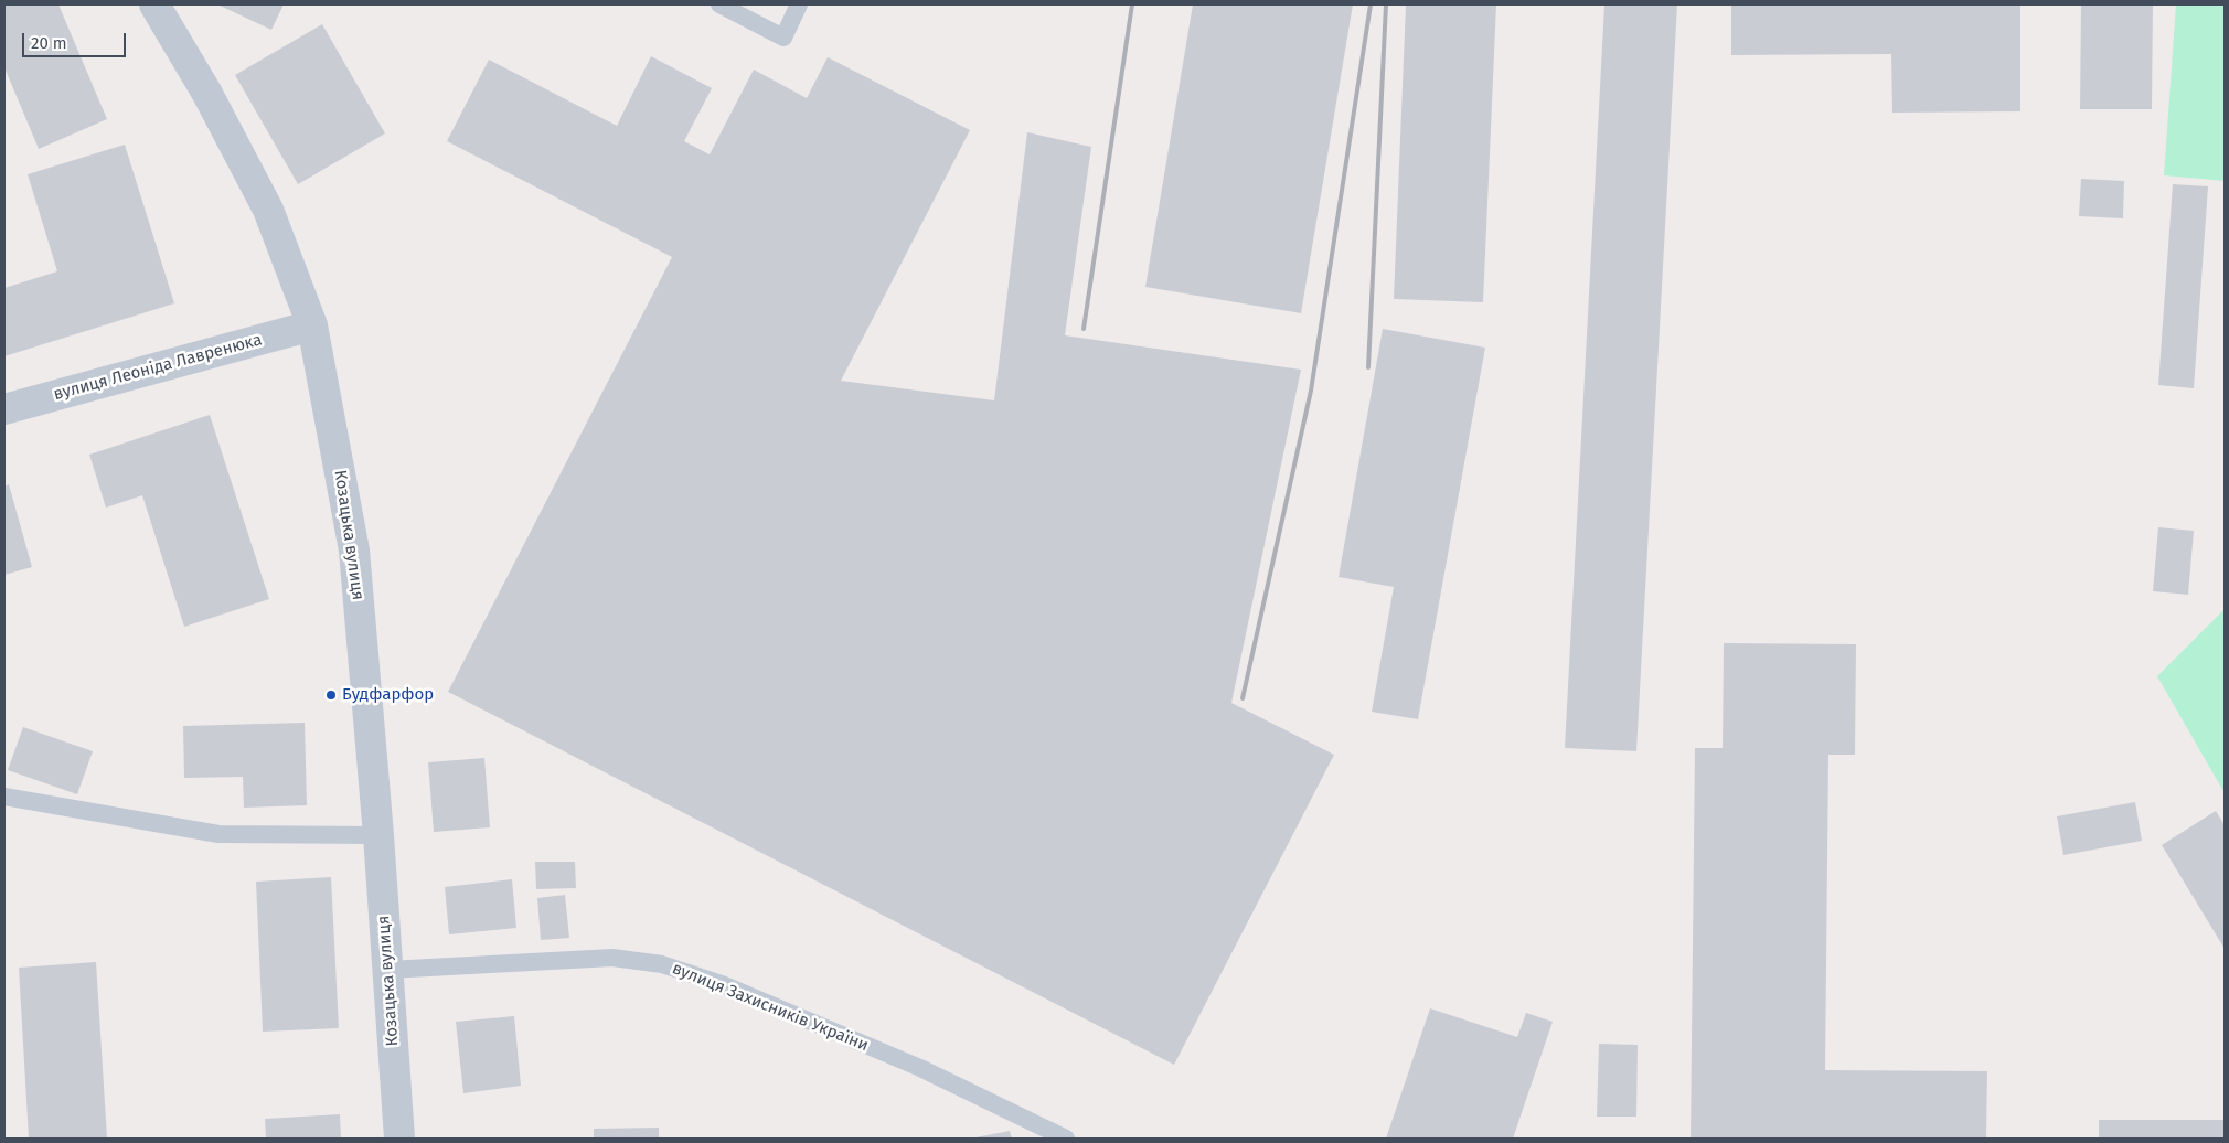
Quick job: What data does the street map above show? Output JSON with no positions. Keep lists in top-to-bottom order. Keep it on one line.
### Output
{"streets":{"street":["вулиця Леоніда Лавренюка","Козацька вулиця"],"lane":["вулиця Захисників України"]},"crossings":[["вулиця Леоніда Лавренюка","Козацька вулиця"],["Козацька вулиця","вулиця Захисників України"]],"places":["Будфарфор"],"scale_bar":"20 m"}
